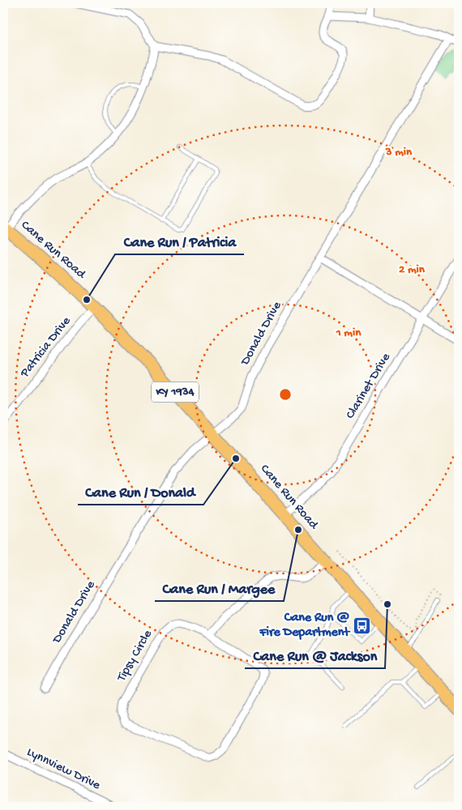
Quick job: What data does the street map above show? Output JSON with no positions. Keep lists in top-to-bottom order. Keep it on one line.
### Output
{"streets":{"highway":["Cane Run Road","KY 1934"],"street":["Donald Drive","Patricia Drive","Clarinet Drive","Tipsy Circle","Lynnview Drive"]},"crossings":[["Cane Run Road","Donald Drive"],["Cane Run Road","Patricia Drive"],["Cane Run Road","Clarinet Drive"]],"places":{"other":["Cane Run / Patricia","Cane Run / Donald","Cane Run / Margee","Cane Run @ Jackson"],"bus stop":["Cane Run @ Fire Department"]},"rings":["3 min","2 min","1 min"]}
